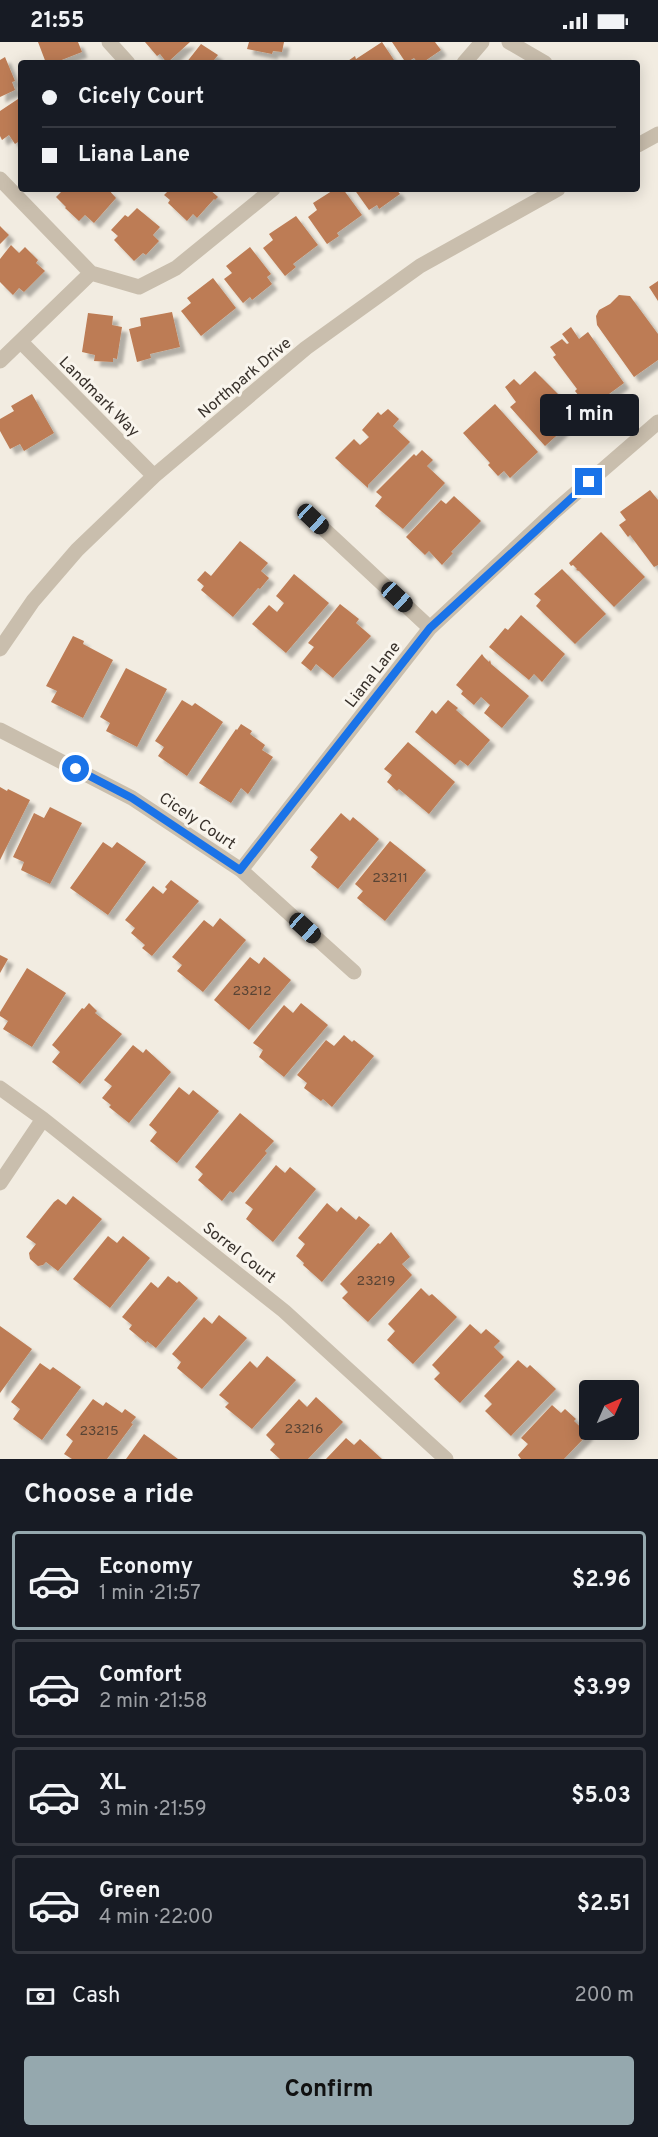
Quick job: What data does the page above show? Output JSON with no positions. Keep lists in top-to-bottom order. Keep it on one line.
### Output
{"streets":{"street":["Northpark Drive","Landmark Way","Liana Lane","Cicely Court","Sorrel Court"]},"crossings":[["Northpark Drive","Landmark Way"],["Liana Lane","Cicely Court"]],"house_numbers":["23211","23212","23219","23216","23215"],"north":"top right","page":{"status":"21:55","banner":["Cicely Court","Liana Lane"],"bubble":"1 min","heading":"Choose a ride","list":[{"name":"Economy","note":"1 min · 21:57","value":"$2.96"},{"name":"Comfort","note":"2 min · 21:58","value":"$3.99"},{"name":"XL","note":"3 min · 21:59","value":"$5.03"},{"name":"Green","note":"4 min · 22:00","value":"$2.51"}],"pay":["Cash","200 m"],"buttons":"Confirm"}}
